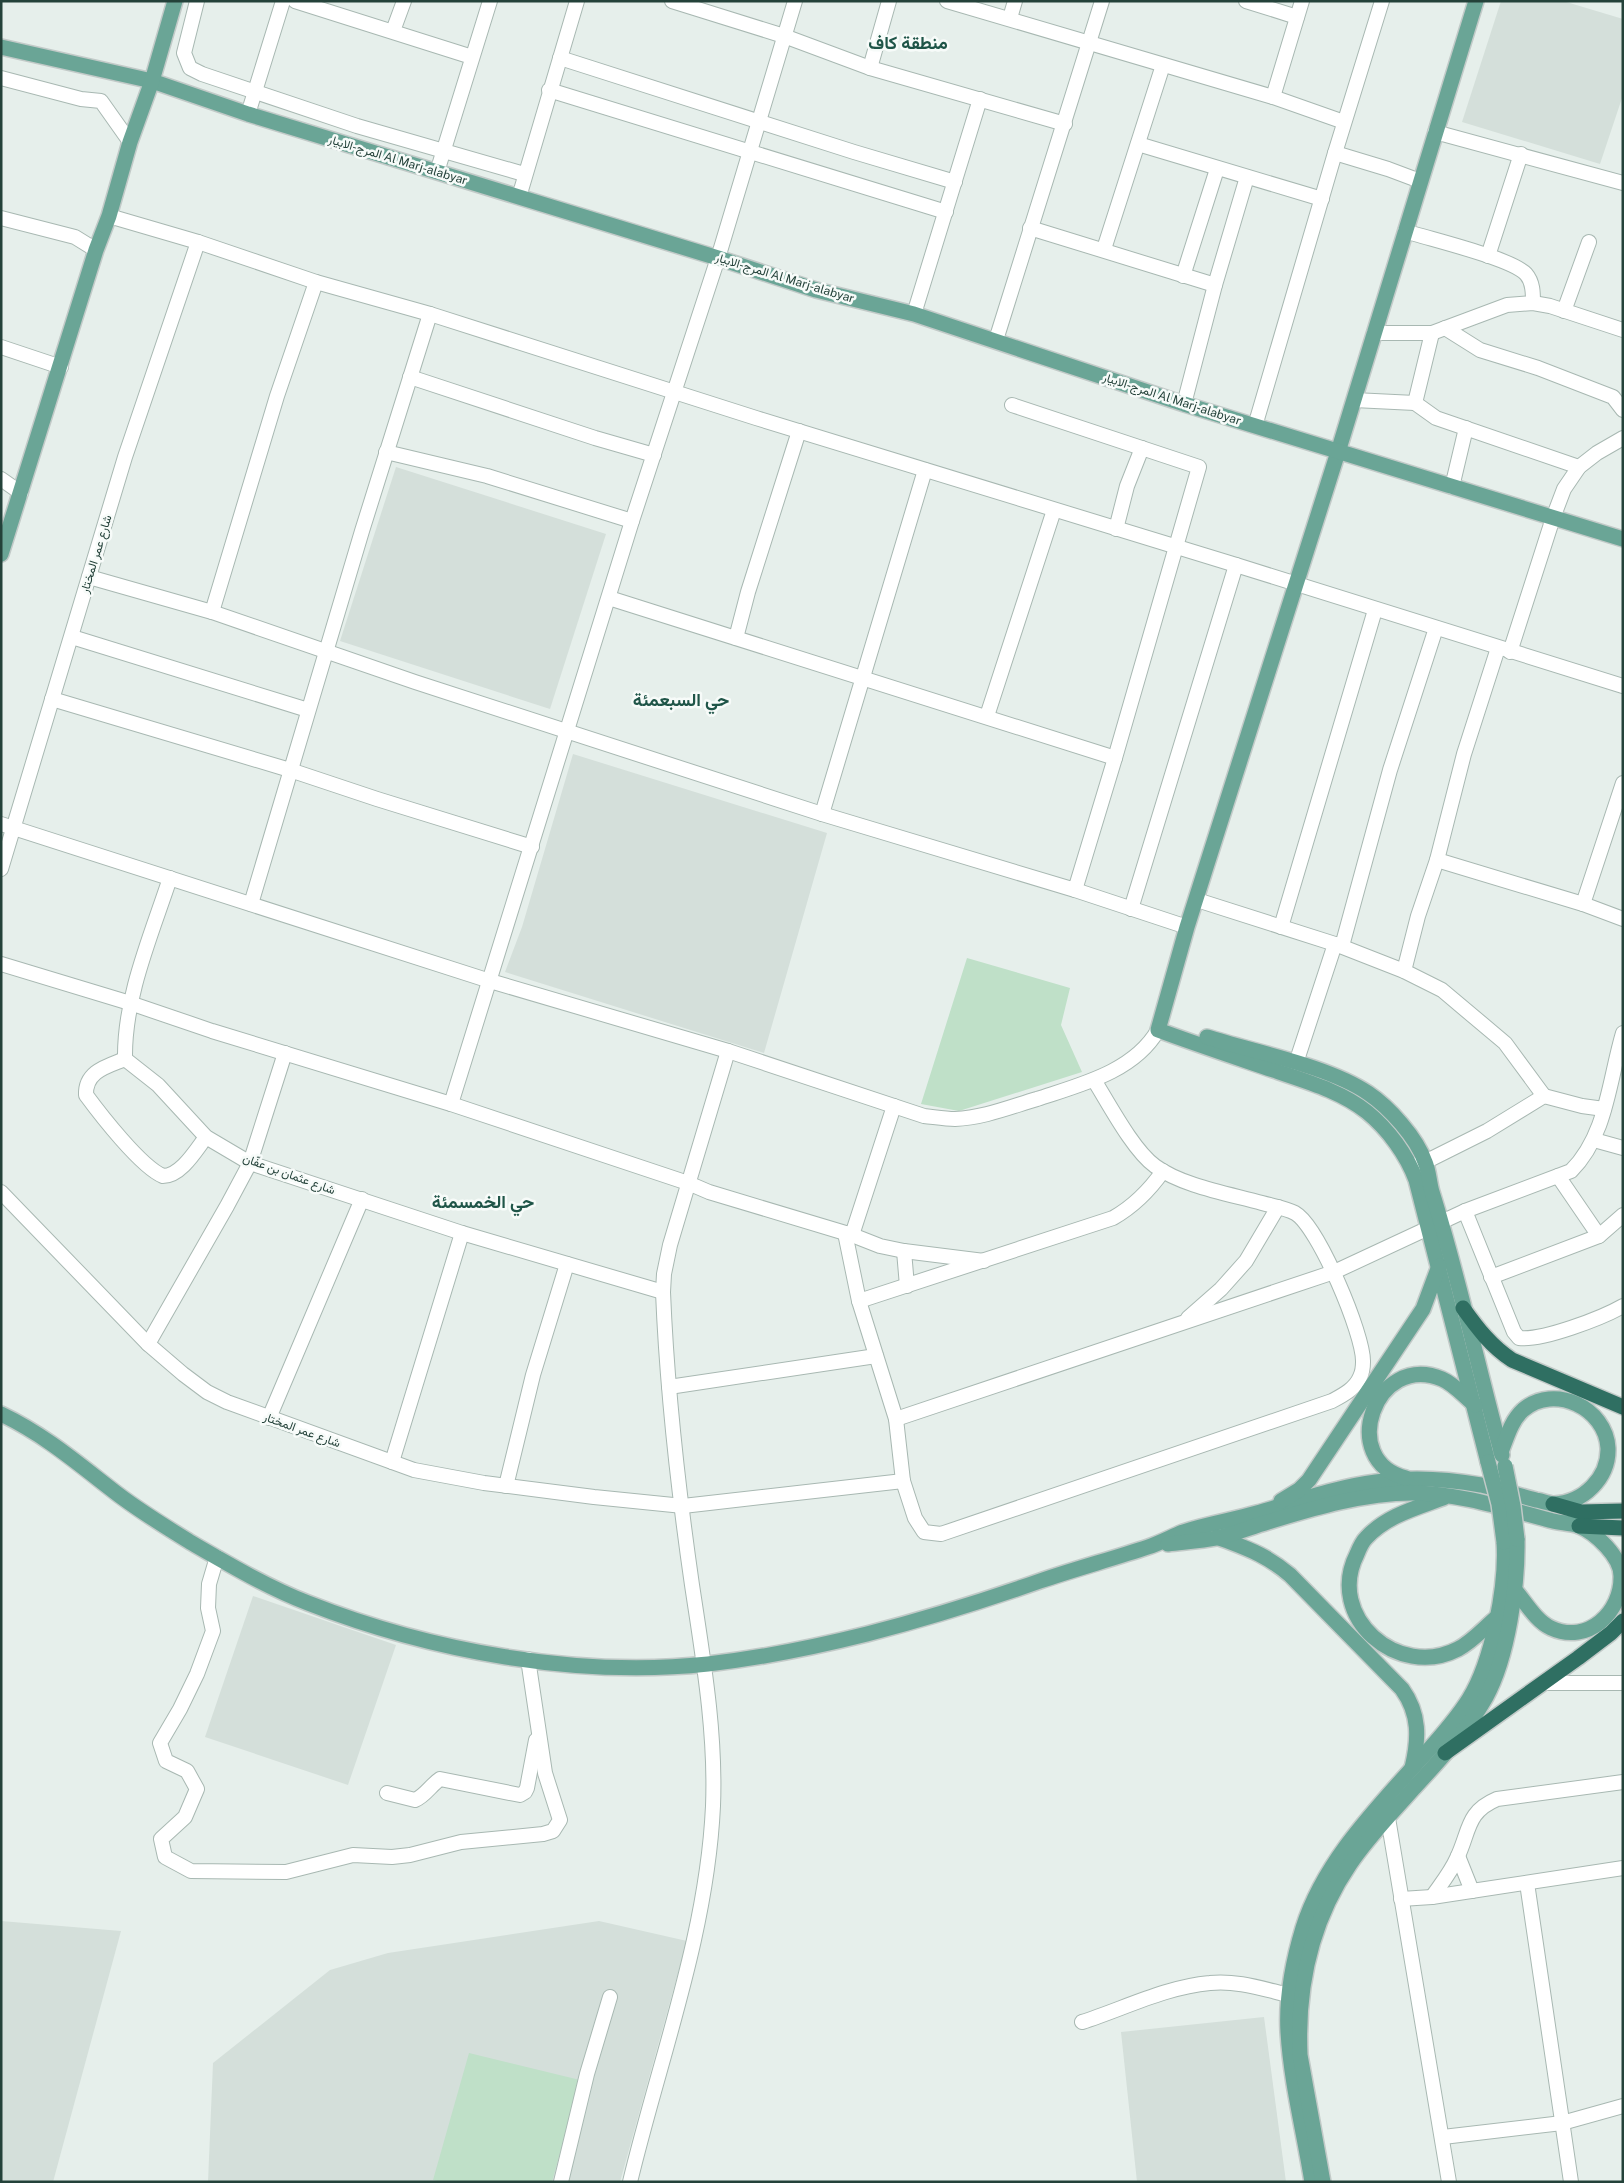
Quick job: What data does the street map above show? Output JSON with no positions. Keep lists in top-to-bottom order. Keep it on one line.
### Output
{"streets":{"main road":["المرج-الابيار Al Marj-alabyar"],"street":["شارع عمر المختار","شارع عثمان بن عفّان"]},"districts":["منطقة كاف","حي السبعمئة","حي الخمسمئة"]}
